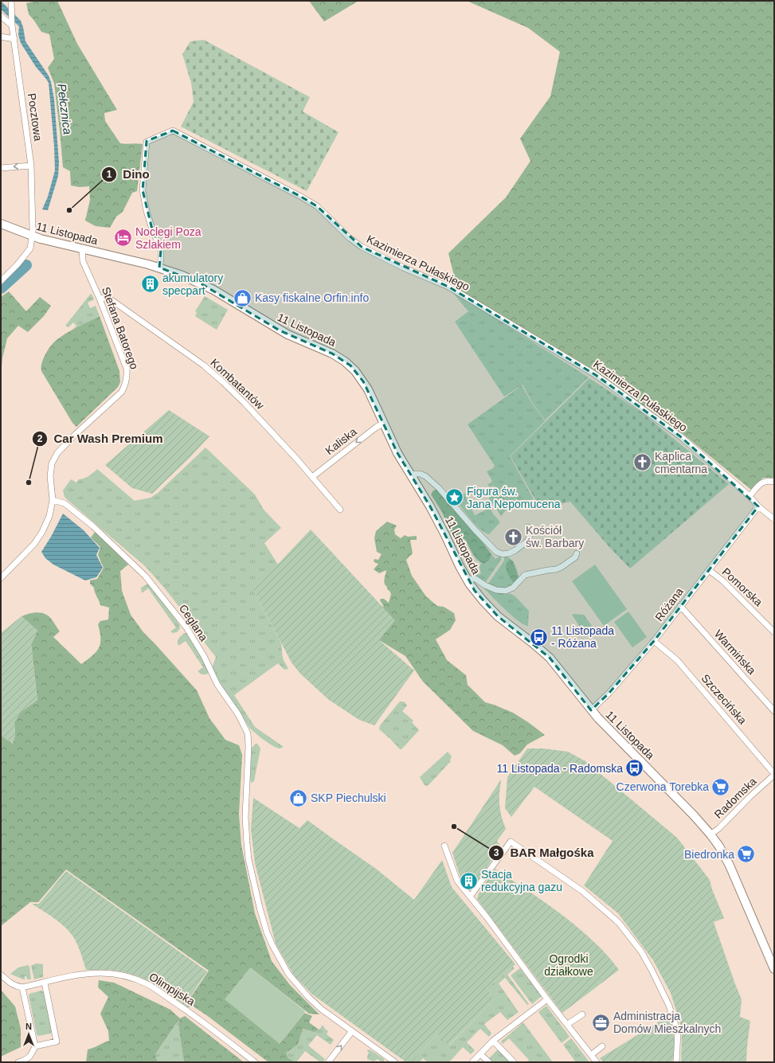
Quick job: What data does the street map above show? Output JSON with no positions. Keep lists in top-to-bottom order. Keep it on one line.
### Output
{"streets":{"main road":["11 Listopada"],"street":["Pocztowa","Kazimierza Pułaskiego","Stefana Batorego","Kombatantów","Kaliska","Pomorska","Różana","Ceglana","Warmińska","Szczecińska","Radomska","Olimpijska"]},"crossings":[["Pocztowa","11 Listopada"],["11 Listopada","Kazimierza Pułaskiego"],["11 Listopada","Stefana Batorego"],["11 Listopada","Kaliska"],["11 Listopada","Różana"],["11 Listopada","Radomska"],["Kazimierza Pułaskiego","Różana"],["Stefana Batorego","Kombatantów"],["Stefana Batorego","Ceglana"],["Kombatantów","Kaliska"],["Pomorska","Różana"],["Różana","Warmińska"],["Różana","Szczecińska"],["Szczecińska","Radomska"]],"one_way":["Kaliska"],"water":["Pełcznica"],"parks":["Ogrodki działkowe"],"places":{"other":["Dino","Car Wash Premium","BAR Małgośka"],"hotel":["Noclegi Poza Szlakiem"],"building":["akumulatory specpart","Stacja redukcyjna gazu"],"shop":["Kasy fiskalne Orfin.info","SKP Piechulski"],"church":["Kaplica cmentarna","Kościół św. Barbary"],"place":["Figura św. Jana Nepomucena"],"bus stop":["11 Listopada - Różana","11 Listopada - Radomska"],"supermarket":["Czerwona Torebka","Biedronka"],"office":["Administracja Domów Mieszkalnych"]},"north":"top"}
